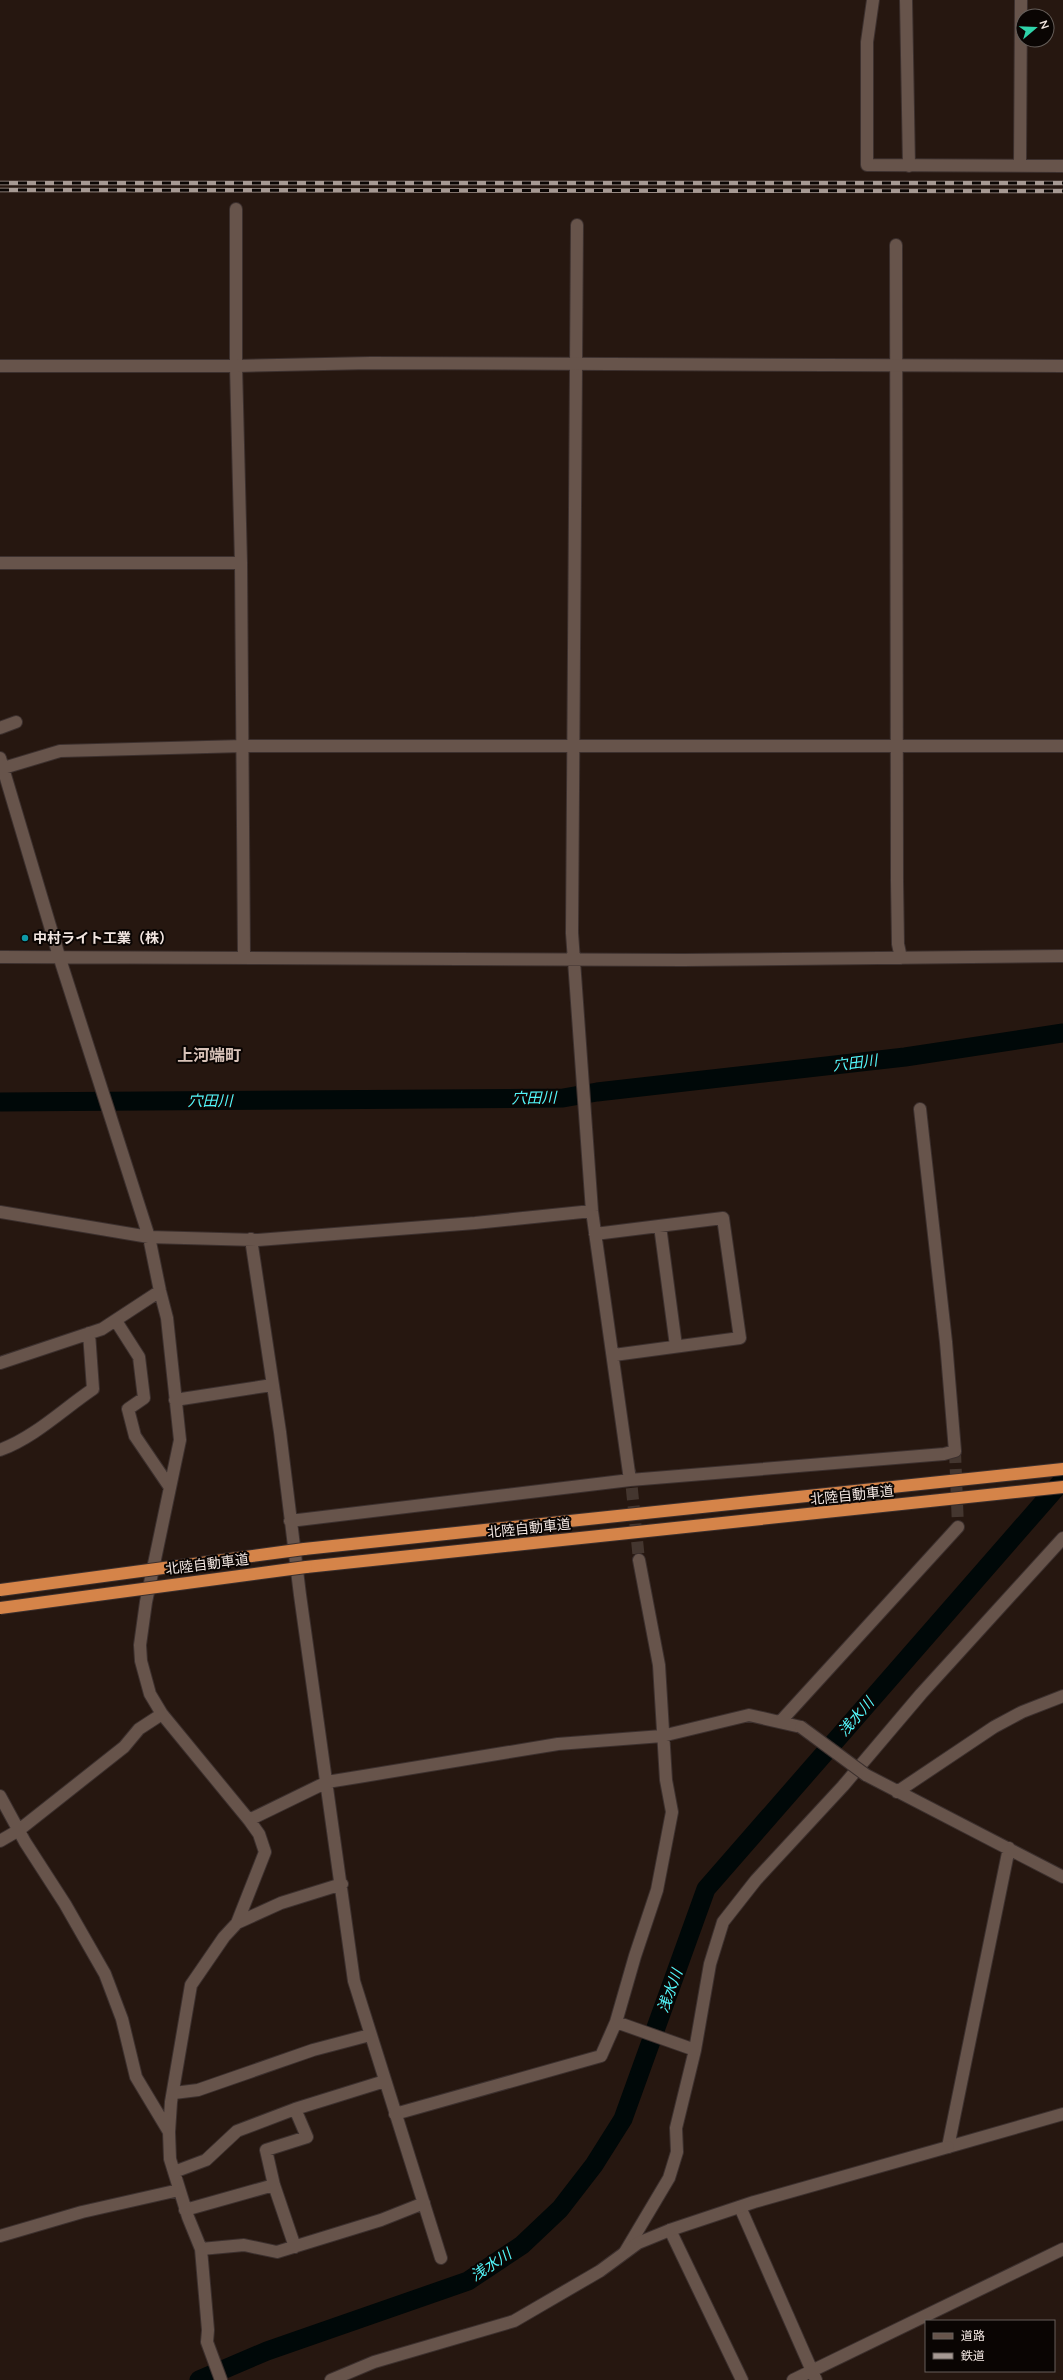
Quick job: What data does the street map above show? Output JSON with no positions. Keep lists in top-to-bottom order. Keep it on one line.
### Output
{"streets":{"highway":["北陸自動車道"]},"districts":["上河端町"],"water":["穴田川","浅水川"],"places":["中村ライト工業（株）"],"legend":["道路","鉄道"],"north":"right"}
